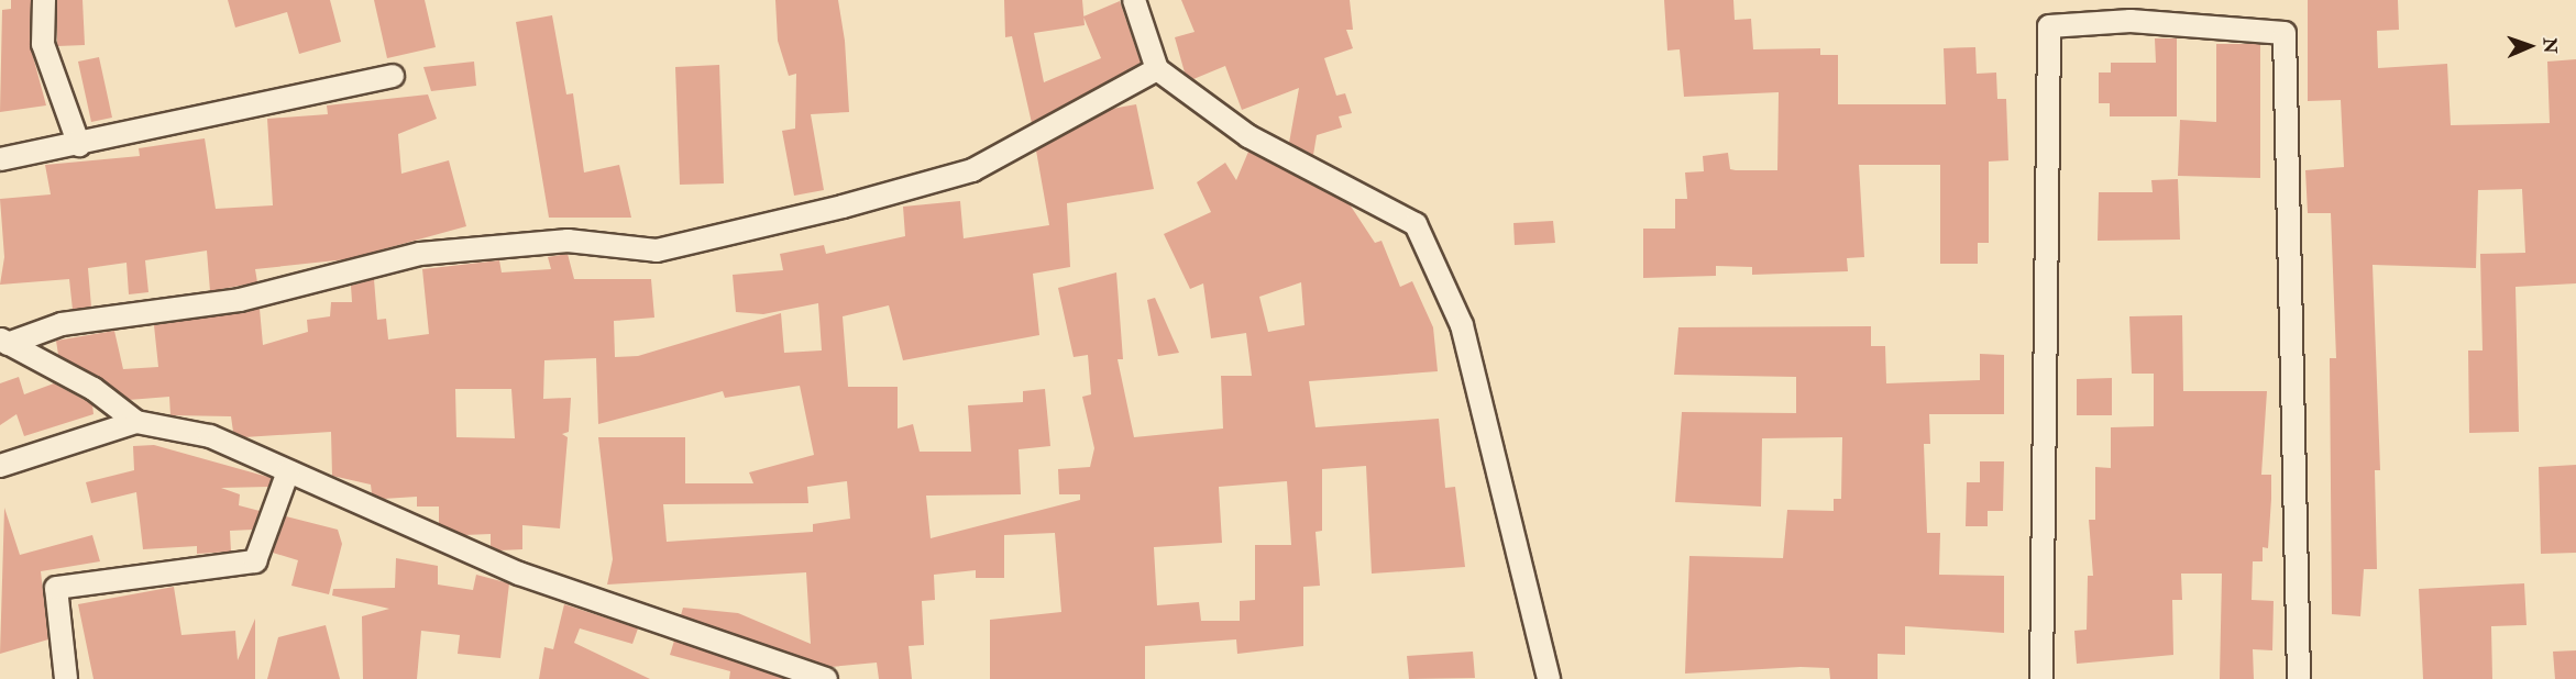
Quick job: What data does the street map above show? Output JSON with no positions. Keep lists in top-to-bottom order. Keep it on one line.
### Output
{"north":"right"}
